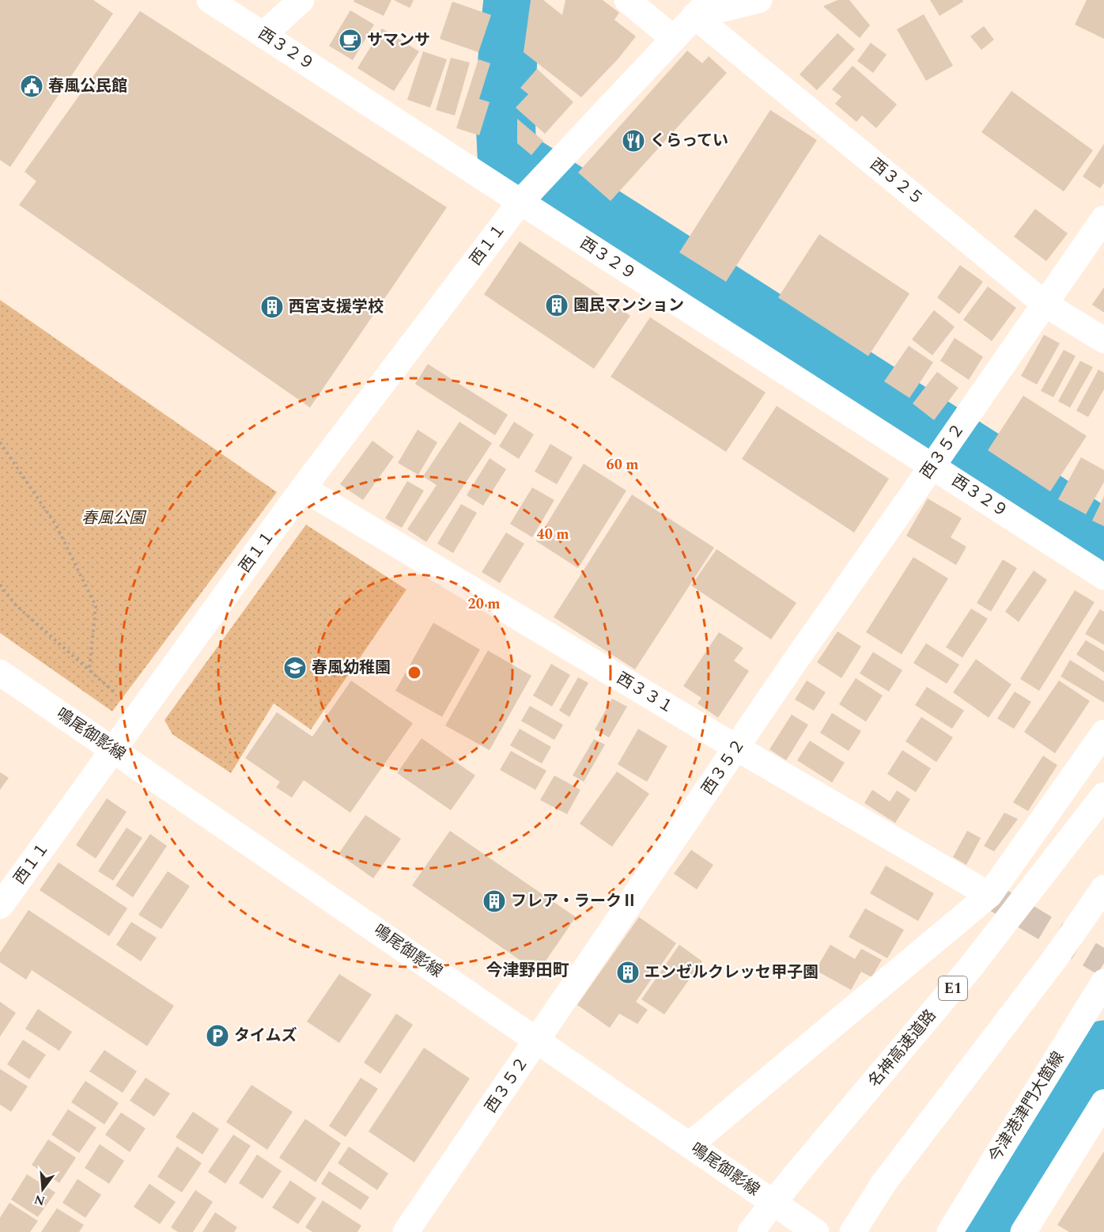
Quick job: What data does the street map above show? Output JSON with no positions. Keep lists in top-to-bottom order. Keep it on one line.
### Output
{"streets":{"main road":["西３２９","西３２５","西１１","西３５２","西３３１","鳴尾御影線","E1","名神高速道路","今津港津門大箇線"]},"crossings":[["西３２９","西１１"],["西３２９","西３５２"],["西３２５","西１１"],["西３２５","西３５２"],["西１１","西３３１"],["西１１","鳴尾御影線"],["西３５２","西３３１"],["西３５２","鳴尾御影線"]],"districts":["今津野田町"],"parks":["春風公園"],"places":{"cafe":["サマンサ"],"public building":["春風公民館"],"restaurant":["くらってい"],"building":["園民マンション","西宮支援学校","フレア・ラークⅡ","エンゼルクレッセ甲子園"],"school or university":["春風幼稚園"],"parking":["タイムズ"]},"north":"bottom","rings":["60 m","40 m","20 m"]}
